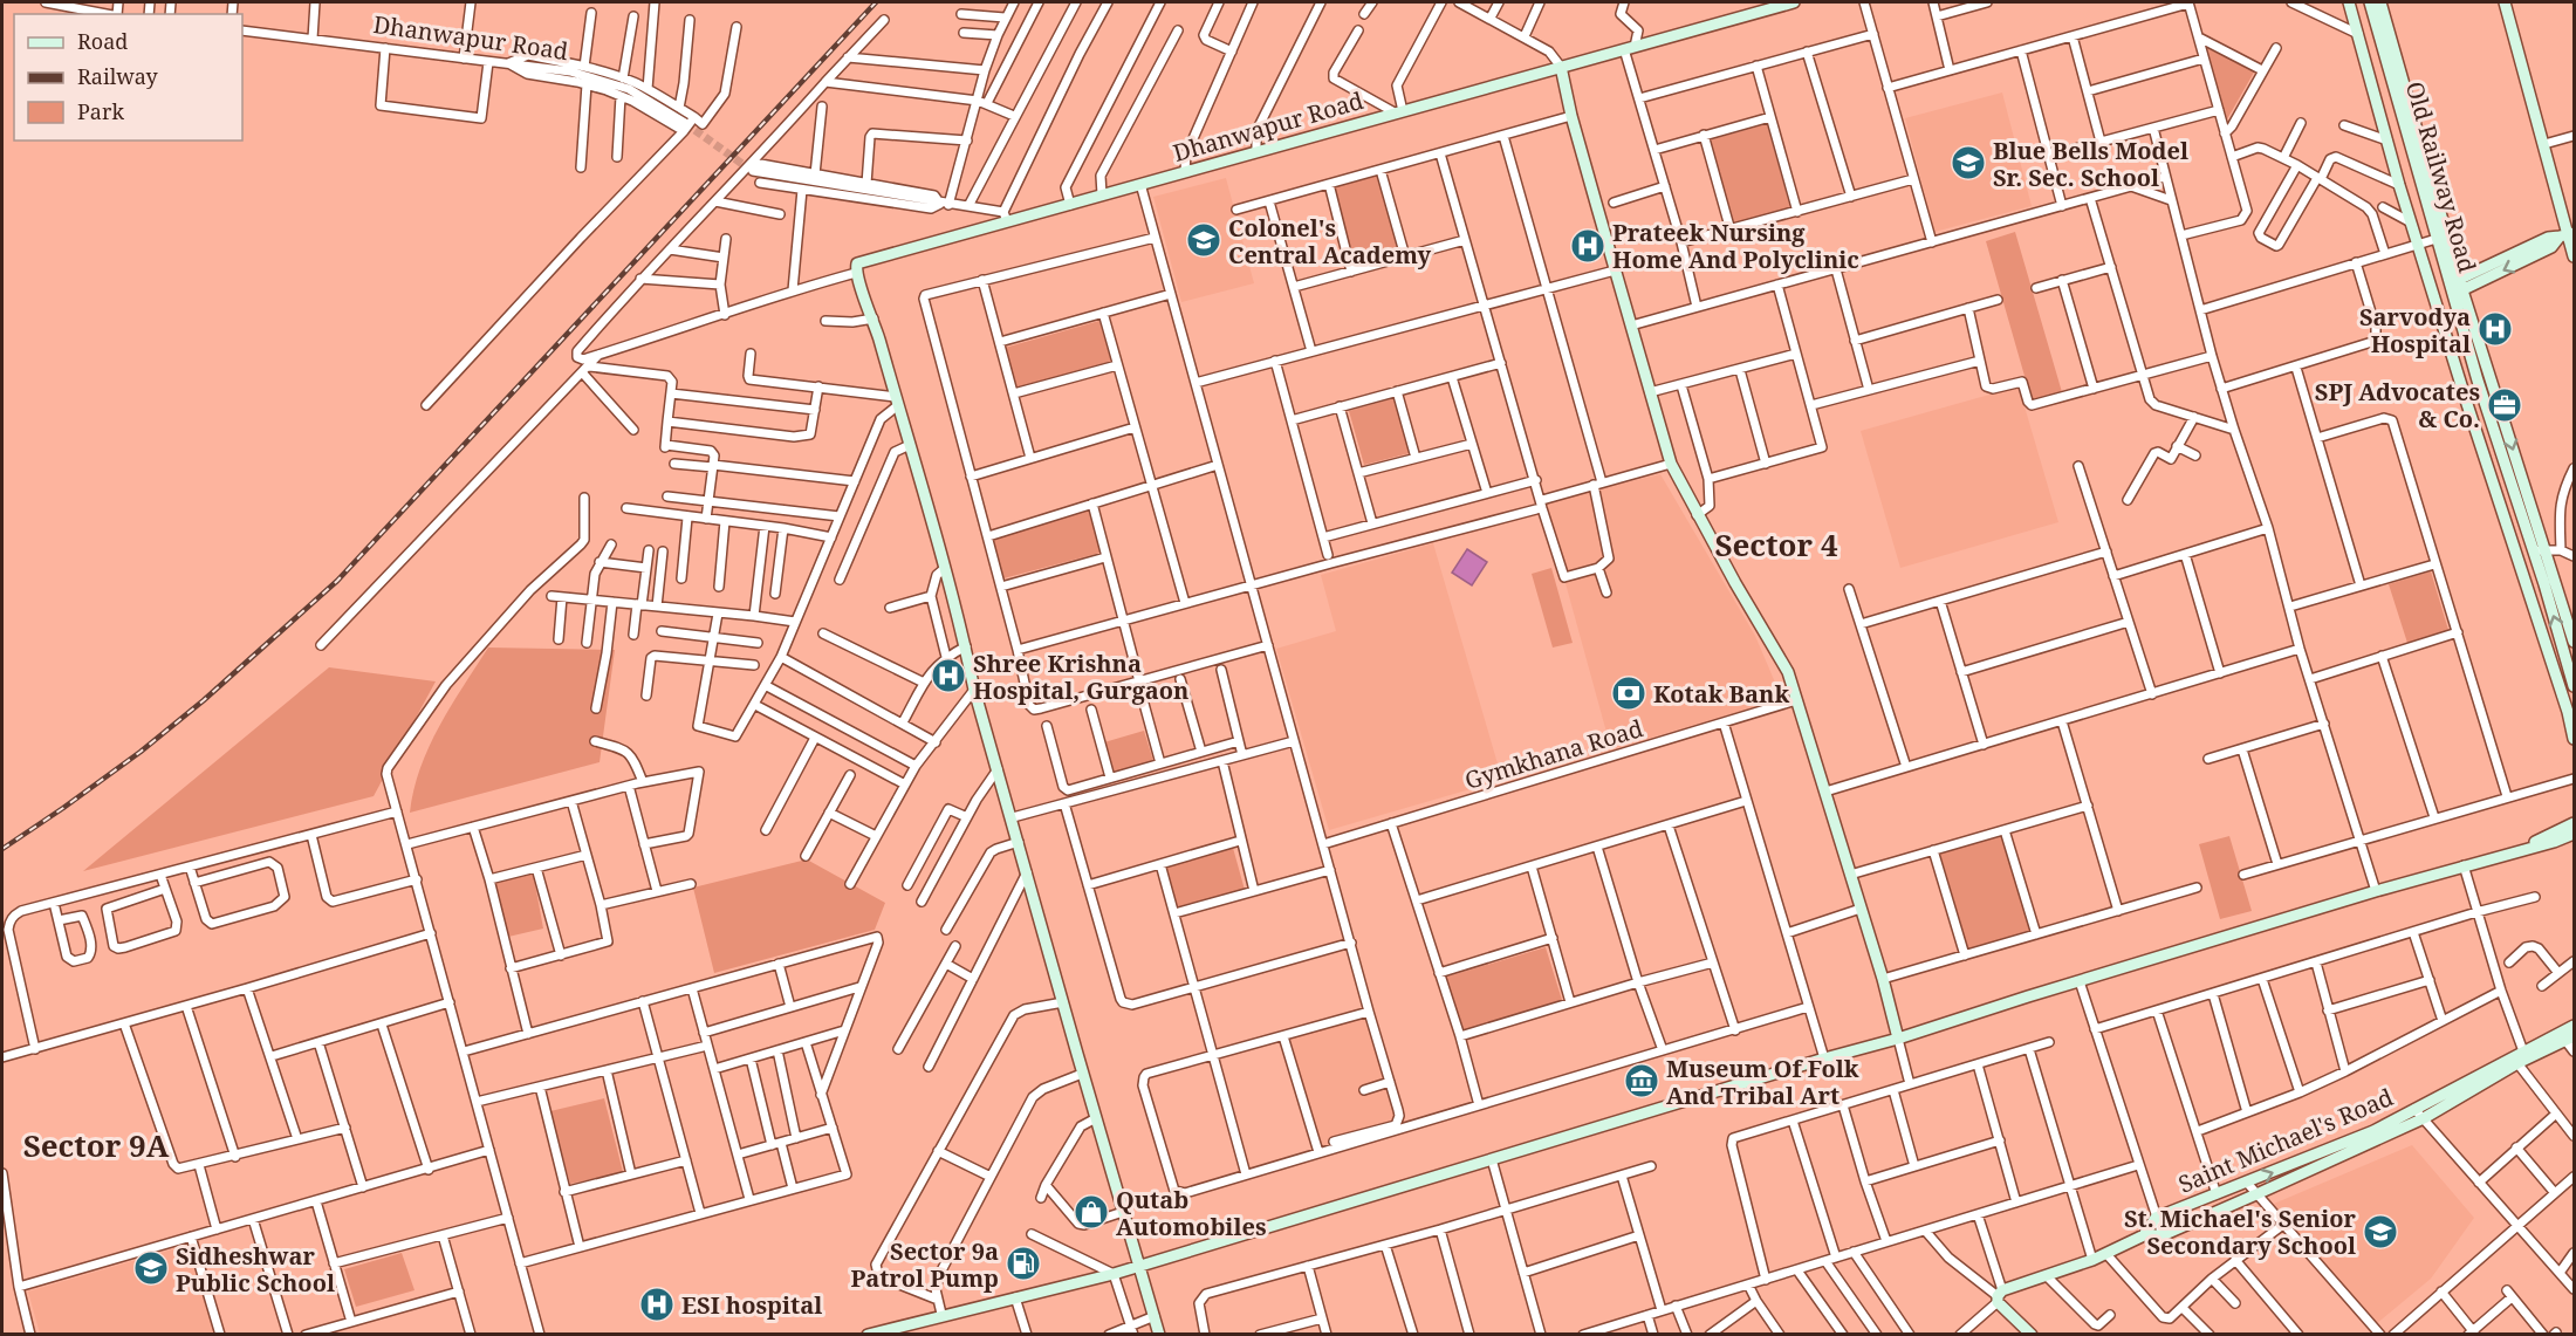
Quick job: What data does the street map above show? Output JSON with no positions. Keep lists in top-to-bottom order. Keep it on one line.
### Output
{"streets":{"street":["Dhanwapur Road","Old Railway Road","Gymkhana Road","Saint Michael's Road"]},"districts":["Sector 4","Sector 9A"],"places":{"school or university":["Blue Bells Model Sr. Sec. School","Colonel's Central Academy","St. Michael's Senior Secondary School","Sidheshwar Public School"],"hospital":["Prateek Nursing Home And Polyclinic","Sarvodya Hospital","Shree Krishna Hospital, Gurgaon","ESI hospital"],"office":["SPJ Advocates & Co."],"bank":["Kotak Bank"],"museum":["Museum Of Folk And Tribal Art"],"shop":["Qutab Automobiles"],"fuel station":["Sector 9a Patrol Pump"]},"legend":["Road","Railway","Park"]}
